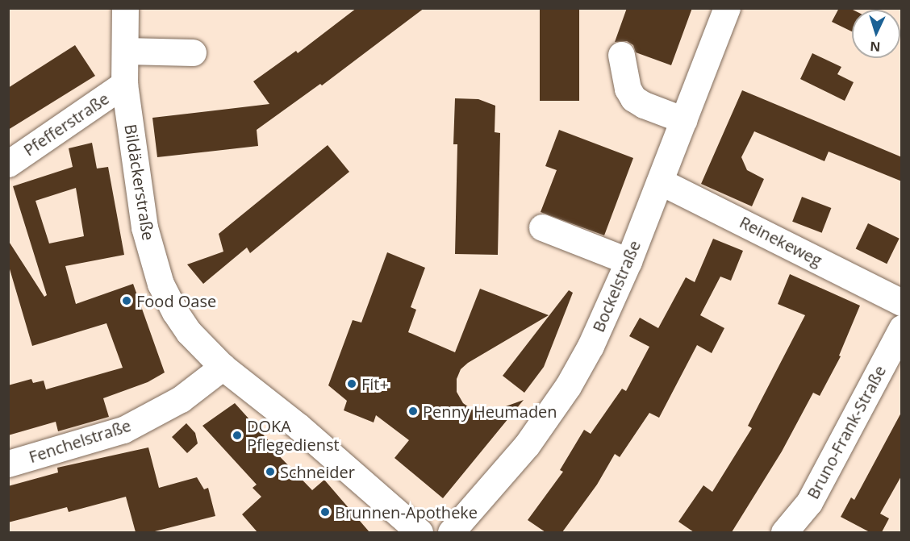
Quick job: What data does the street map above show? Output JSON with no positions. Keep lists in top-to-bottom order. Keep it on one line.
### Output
{"streets":{"street":["Pfefferstraße","Bildäckerstraße","Reinekeweg","Bockelstraße","Bruno-Frank-Straße","Fenchelstraße"]},"crossings":[["Pfefferstraße","Bildäckerstraße"],["Bildäckerstraße","Fenchelstraße"],["Reinekeweg","Bockelstraße"]],"places":["Food Oase","Fit+","Penny Heumaden","DOKA Pflegedienst","Schneider","Brunnen-Apotheke"],"north":"bottom"}
